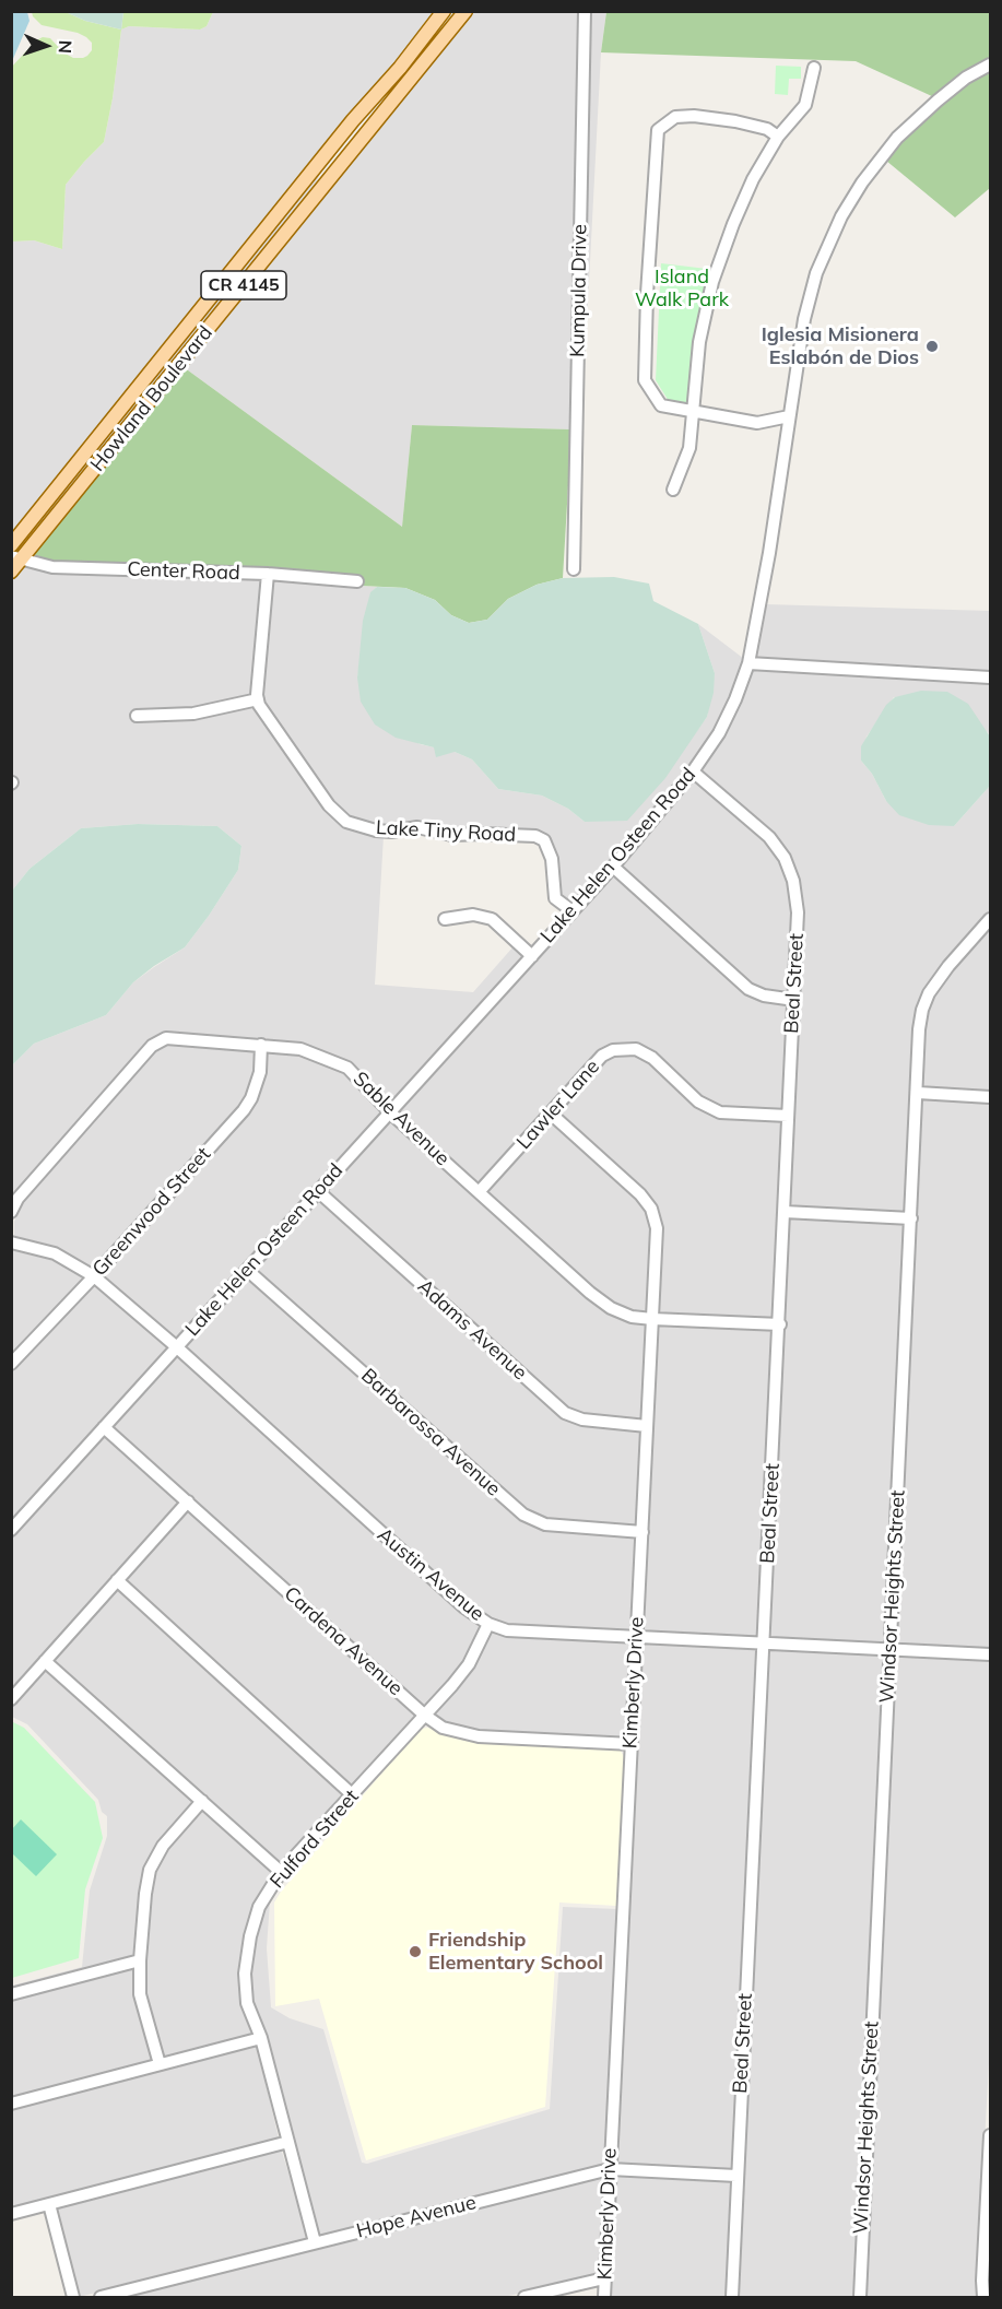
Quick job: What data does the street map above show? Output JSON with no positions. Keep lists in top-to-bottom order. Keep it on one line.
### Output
{"streets":{"main road":["CR 4145","Howland Boulevard"],"street":["Kumpula Drive","Center Road","Lake Tiny Road","Lake Helen Osteen Road","Beal Street","Lawler Lane","Sable Avenue","Greenwood Street","Adams Avenue","Barbarossa Avenue","Austin Avenue","Windsor Heights Street","Cardena Avenue","Kimberly Drive","Fulford Street","Hope Avenue"]},"crossings":[["Howland Boulevard","Center Road"],["Lake Tiny Road","Lake Helen Osteen Road"],["Lake Helen Osteen Road","Beal Street"],["Lake Helen Osteen Road","Sable Avenue"],["Lake Helen Osteen Road","Adams Avenue"],["Lake Helen Osteen Road","Barbarossa Avenue"],["Lake Helen Osteen Road","Austin Avenue"],["Lake Helen Osteen Road","Cardena Avenue"],["Beal Street","Lawler Lane"],["Beal Street","Sable Avenue"],["Beal Street","Austin Avenue"],["Beal Street","Hope Avenue"],["Lawler Lane","Sable Avenue"],["Lawler Lane","Kimberly Drive"],["Sable Avenue","Greenwood Street"],["Sable Avenue","Kimberly Drive"],["Greenwood Street","Austin Avenue"],["Adams Avenue","Kimberly Drive"],["Barbarossa Avenue","Kimberly Drive"],["Austin Avenue","Windsor Heights Street"],["Austin Avenue","Kimberly Drive"],["Austin Avenue","Fulford Street"],["Cardena Avenue","Kimberly Drive"],["Cardena Avenue","Fulford Street"],["Kimberly Drive","Hope Avenue"],["Fulford Street","Hope Avenue"]],"parks":["Island Walk Park"],"places":["Iglesia Misionera Eslabón de Dios","Friendship Elementary School"],"north":"right"}
